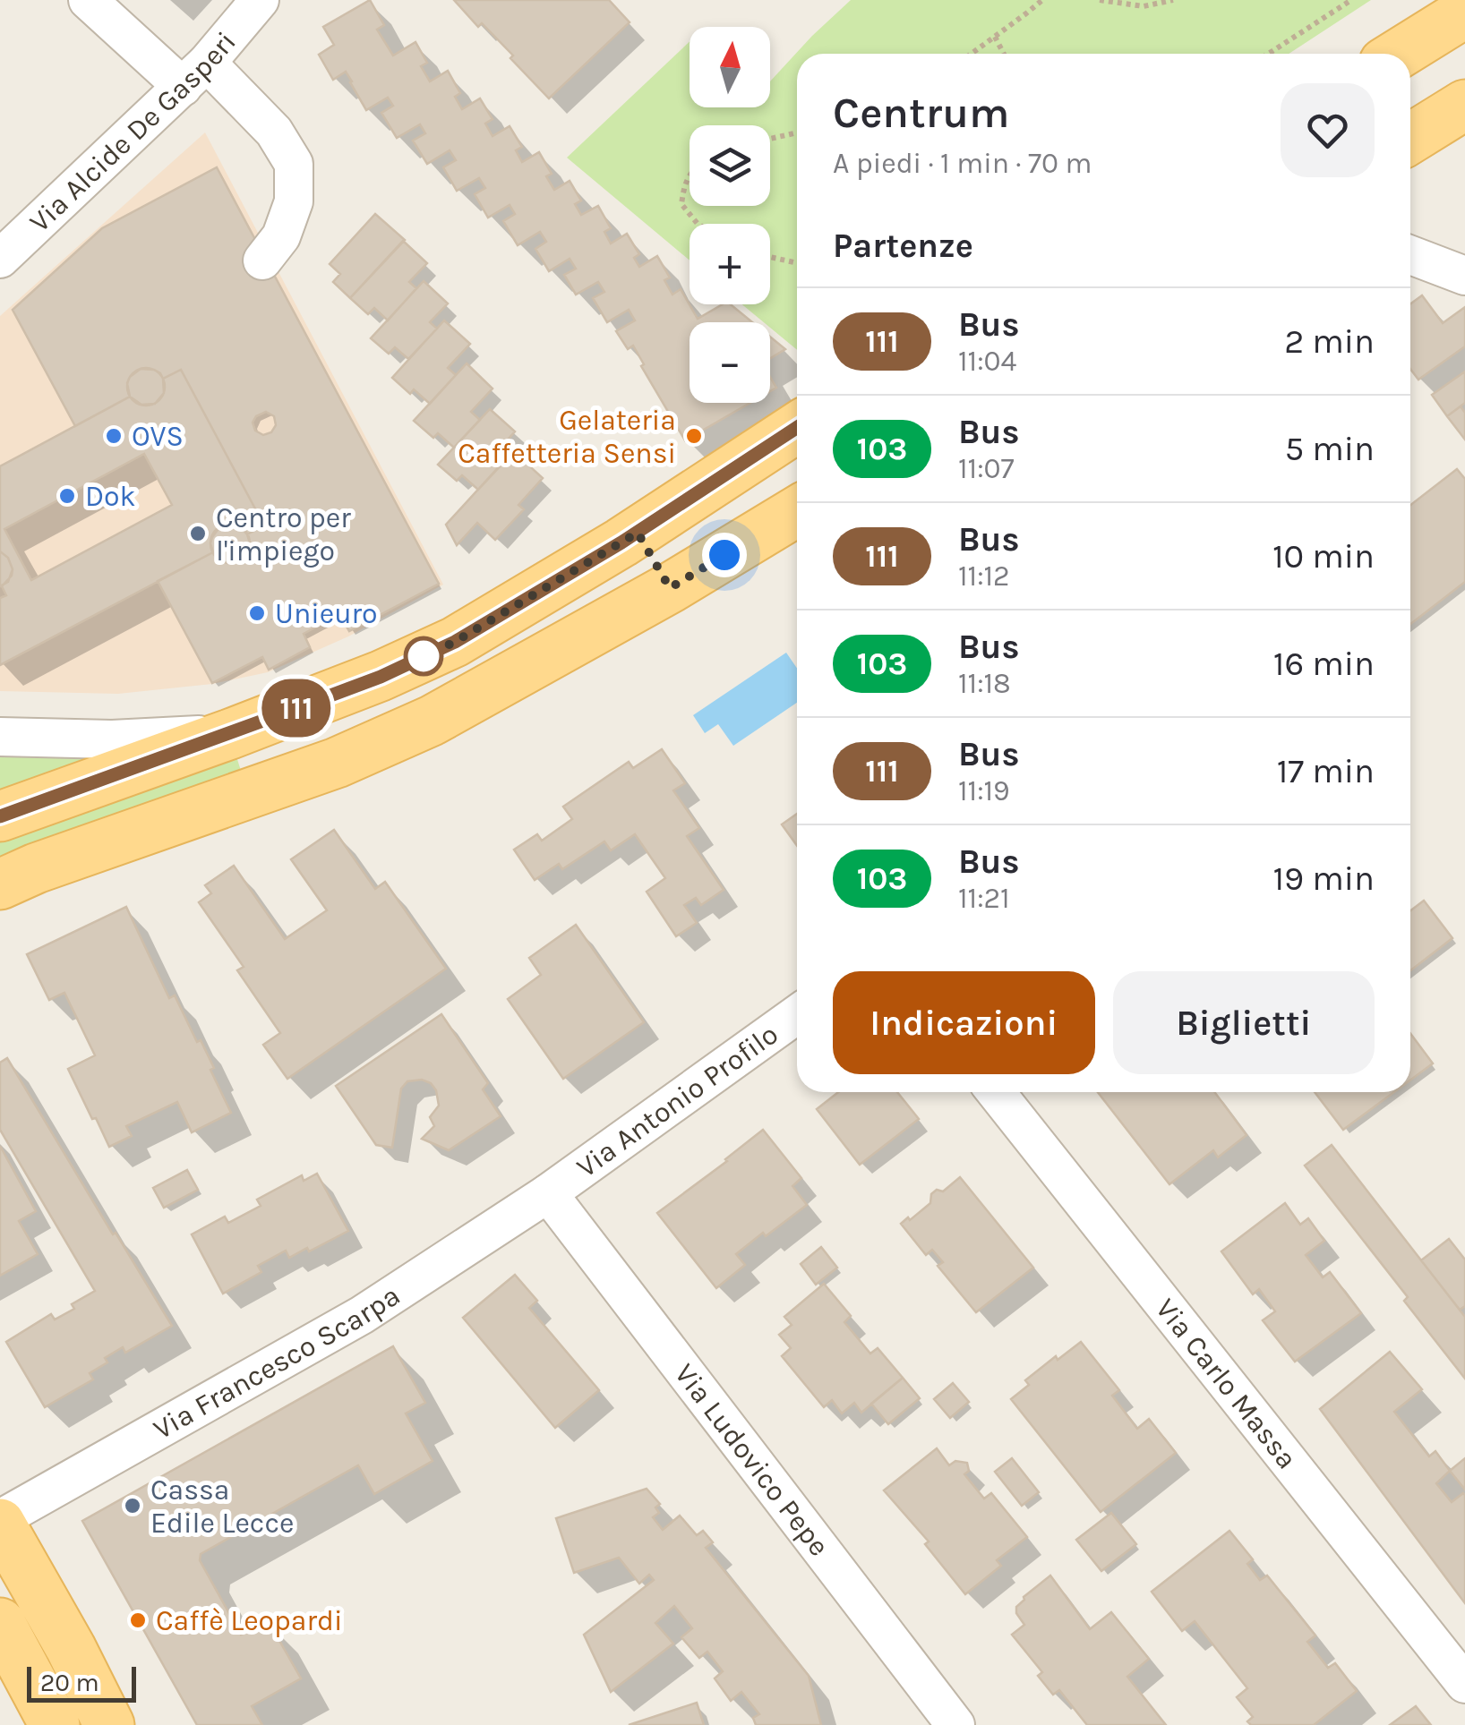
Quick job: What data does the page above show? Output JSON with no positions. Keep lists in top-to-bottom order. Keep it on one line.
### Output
{"streets":{"street":["Via Alcide De Gasperi","Via Antonio Profilo","Via Francesco Scarpa","Via Carlo Massa","Via Ludovico Pepe"]},"crossings":[["Via Antonio Profilo","Via Francesco Scarpa"],["Via Antonio Profilo","Via Ludovico Pepe"],["Via Francesco Scarpa","Via Ludovico Pepe"]],"places":["OVS","Gelateria Caffetteria Sensi","Dok","Centro per l'impiego","Unieuro","Cassa Edile Lecce","Caffè Leopardi"],"lines":["bus line 111"],"scale_bar":"20 m","north":"top","page":{"on_map":"111","map_buttons":["+","−"],"heading":[["Centrum","A piedi · 1 min · 70 m"],"Partenze"],"list":[{"mark":"111","name":"Bus","note":"11:04","value":"2 min"},{"mark":"103","name":"Bus","note":"11:07","value":"5 min"},{"mark":"111","name":"Bus","note":"11:12","value":"10 min"},{"mark":"103","name":"Bus","note":"11:18","value":"16 min"},{"mark":"111","name":"Bus","note":"11:19","value":"17 min"},{"mark":"103","name":"Bus","note":"11:21","value":"19 min"}],"buttons":["Indicazioni","Biglietti"],"scale":"20 m"}}
